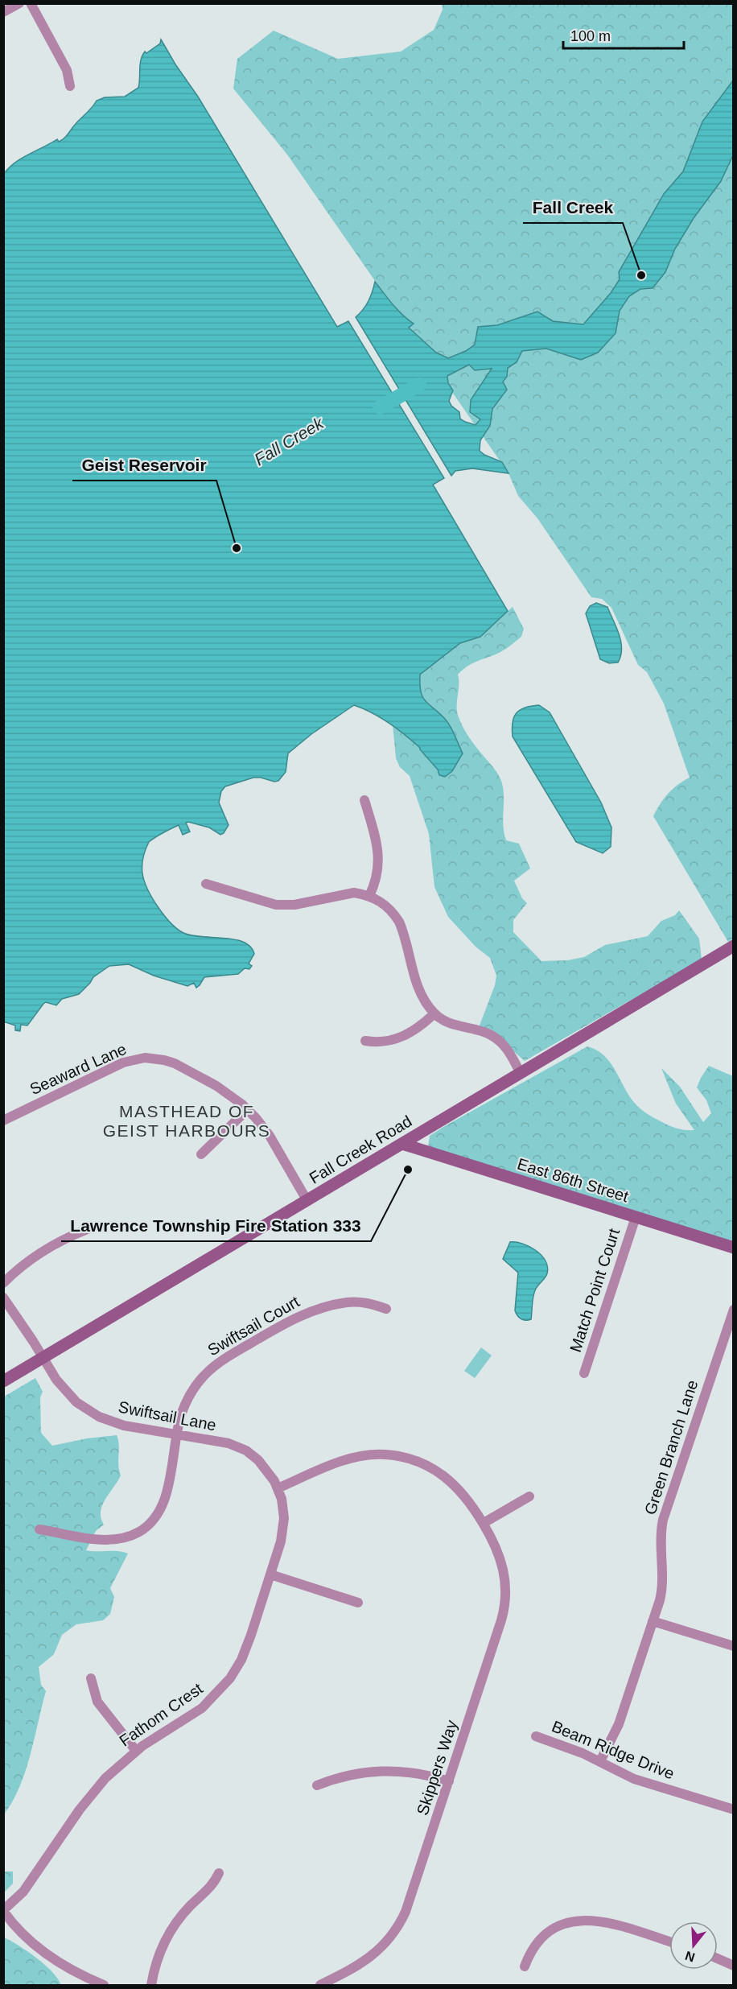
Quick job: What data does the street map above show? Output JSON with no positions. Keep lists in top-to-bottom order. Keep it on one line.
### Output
{"streets":{"main road":["Fall Creek Road","East 86th Street"],"street":["Seaward Lane","Match Point Court","Swiftsail Court","Swiftsail Lane","Green Branch Lane","Fathom Crest","Beam Ridge Drive","Skippers Way"]},"crossings":[["Seaward Lane","Fall Creek Road"],["Fall Creek Road","East 86th Street"],["Fall Creek Road","Swiftsail Lane"],["East 86th Street","Match Point Court"],["Swiftsail Court","Swiftsail Lane"],["Swiftsail Lane","Fathom Crest"],["Swiftsail Lane","Skippers Way"],["Green Branch Lane","Beam Ridge Drive"],["Fathom Crest","Skippers Way"]],"districts":["MASTHEAD OF GEIST HARBOURS"],"water":["Fall Creek"],"places":["Fall Creek","Geist Reservoir","Lawrence Township Fire Station 333"],"scale_bar":"100 m","north":"bottom"}
